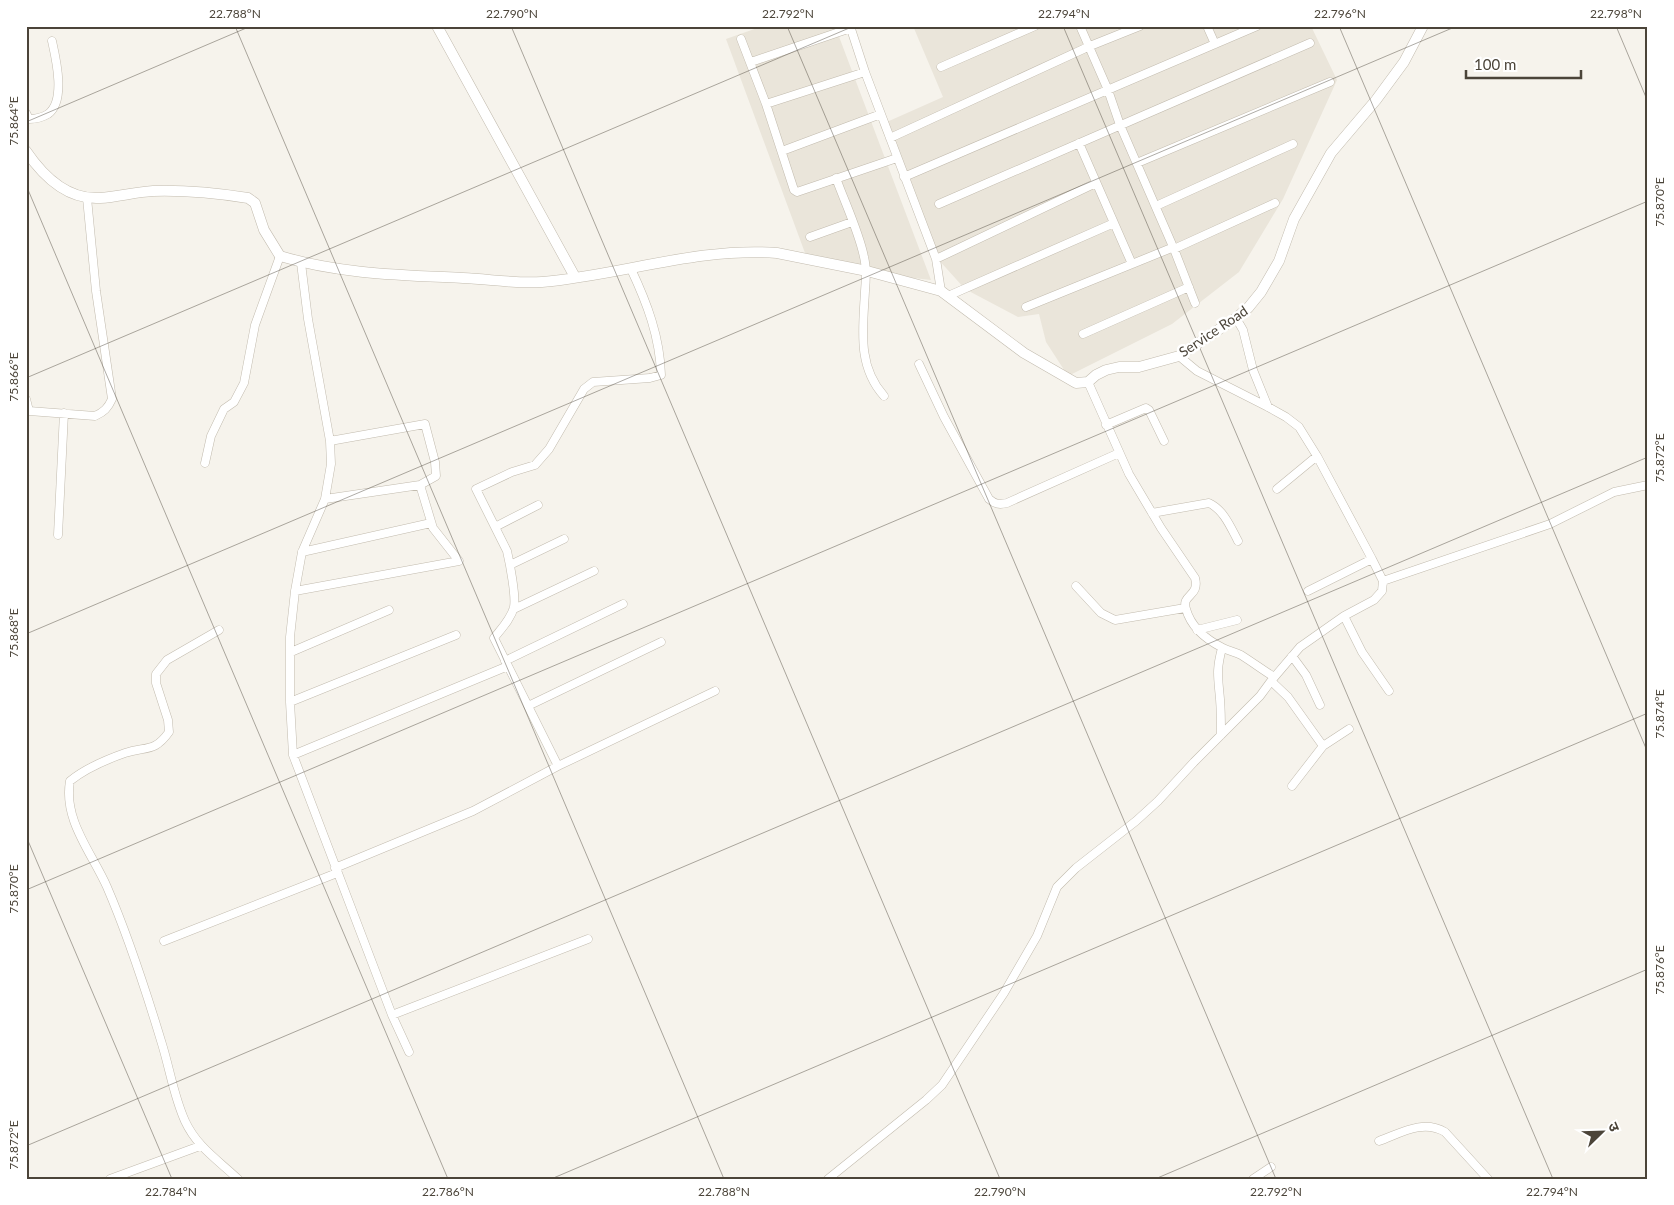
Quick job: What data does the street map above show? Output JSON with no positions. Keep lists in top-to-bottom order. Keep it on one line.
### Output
{"streets":{"street":["Service Road"]},"scale_bar":"100 m","north":"top right","coordinates":["22.788°N","22.790°N","22.792°N","22.794°N","22.796°N","22.798°N","75.864°E","75.870°E","75.866°E","75.872°E","75.868°E","75.874°E","75.876°E","22.784°N","22.786°N"]}
